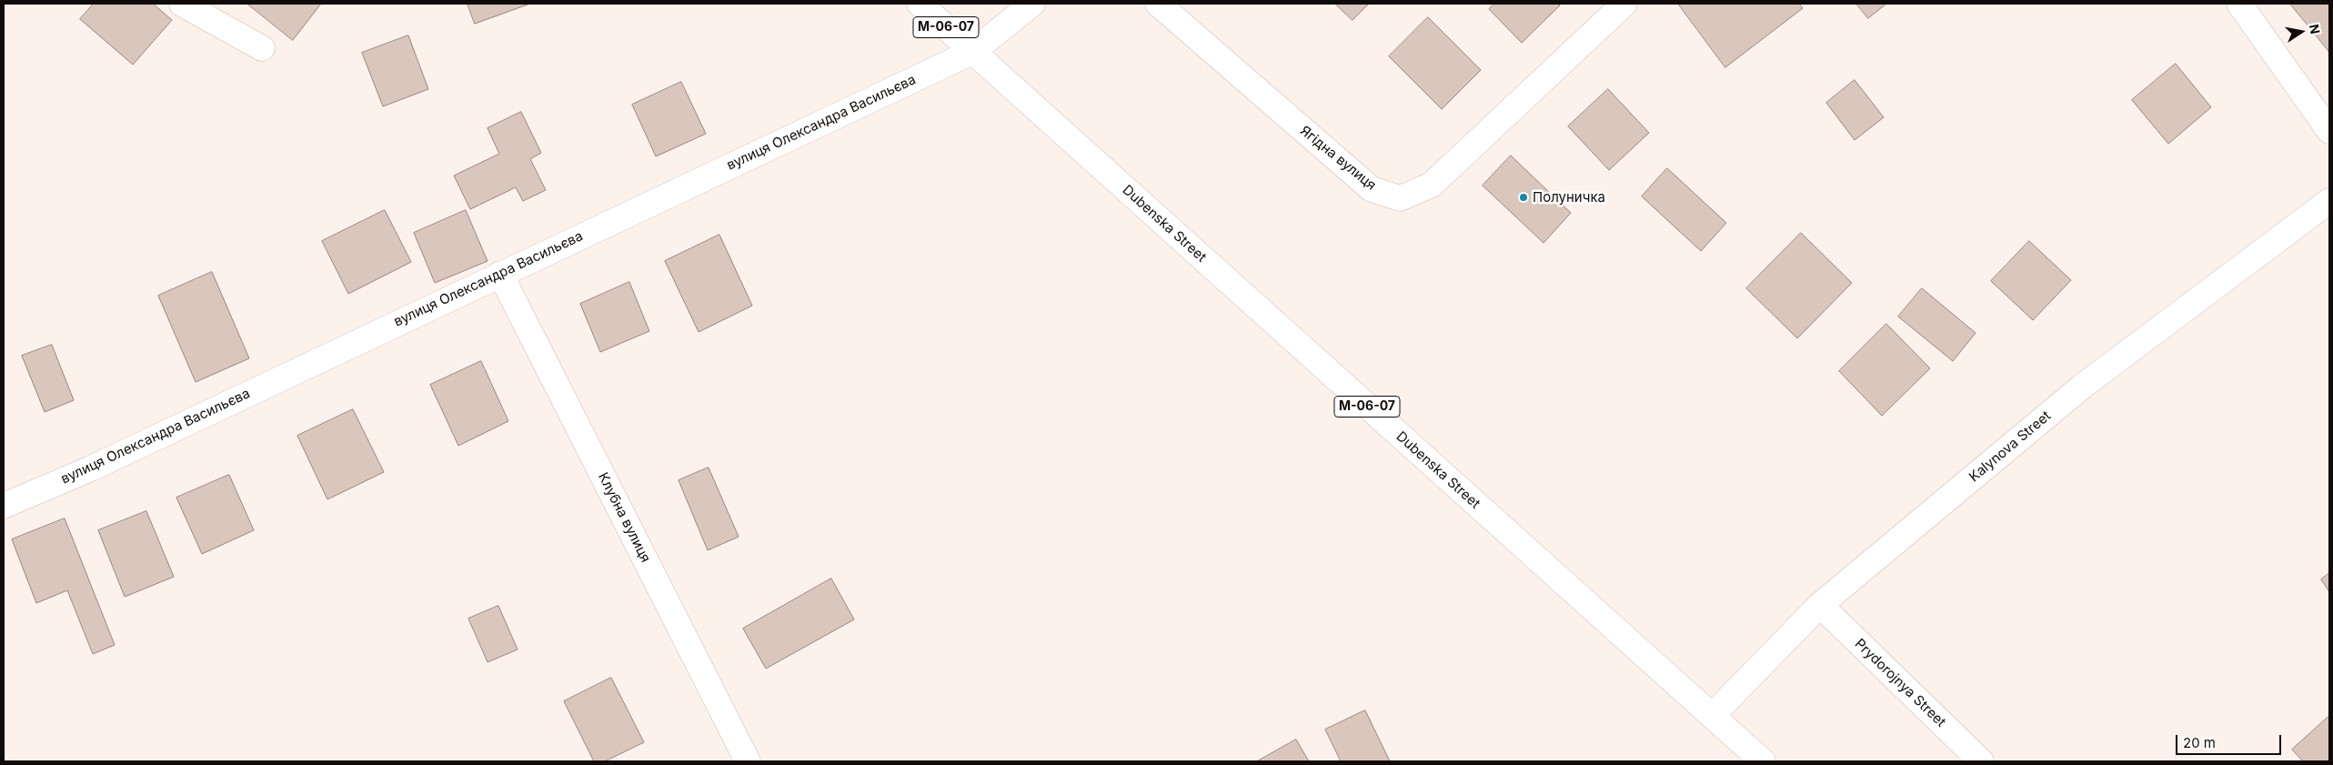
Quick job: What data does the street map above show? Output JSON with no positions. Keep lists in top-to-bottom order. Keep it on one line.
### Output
{"streets":{"street":["М-06-07","вулиця Олександра Васильєва","Ягідна вулиця","Dubenska Street","Kalynova Street","Клубна вулиця","Prydorojnya Street"]},"crossings":[["М-06-07","вулиця Олександра Васильєва"],["М-06-07","Dubenska Street"],["вулиця Олександра Васильєва","Dubenska Street"],["вулиця Олександра Васильєва","Клубна вулиця"],["Dubenska Street","Kalynova Street"],["Kalynova Street","Prydorojnya Street"]],"places":["Полуничка"],"scale_bar":"20 m","north":"right"}
